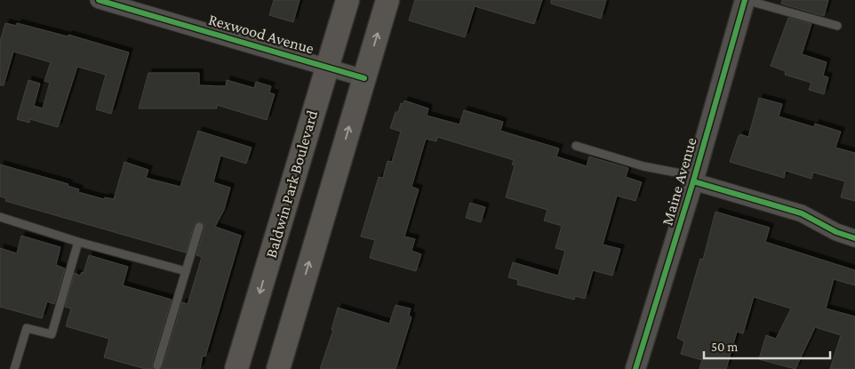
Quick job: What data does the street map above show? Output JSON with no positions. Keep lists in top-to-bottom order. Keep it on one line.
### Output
{"streets":{"main road":["Baldwin Park Boulevard"],"street":["Rexwood Avenue","Maine Avenue"]},"crossings":[["Rexwood Avenue","Baldwin Park Boulevard"]],"scale_bar":"50 m"}
